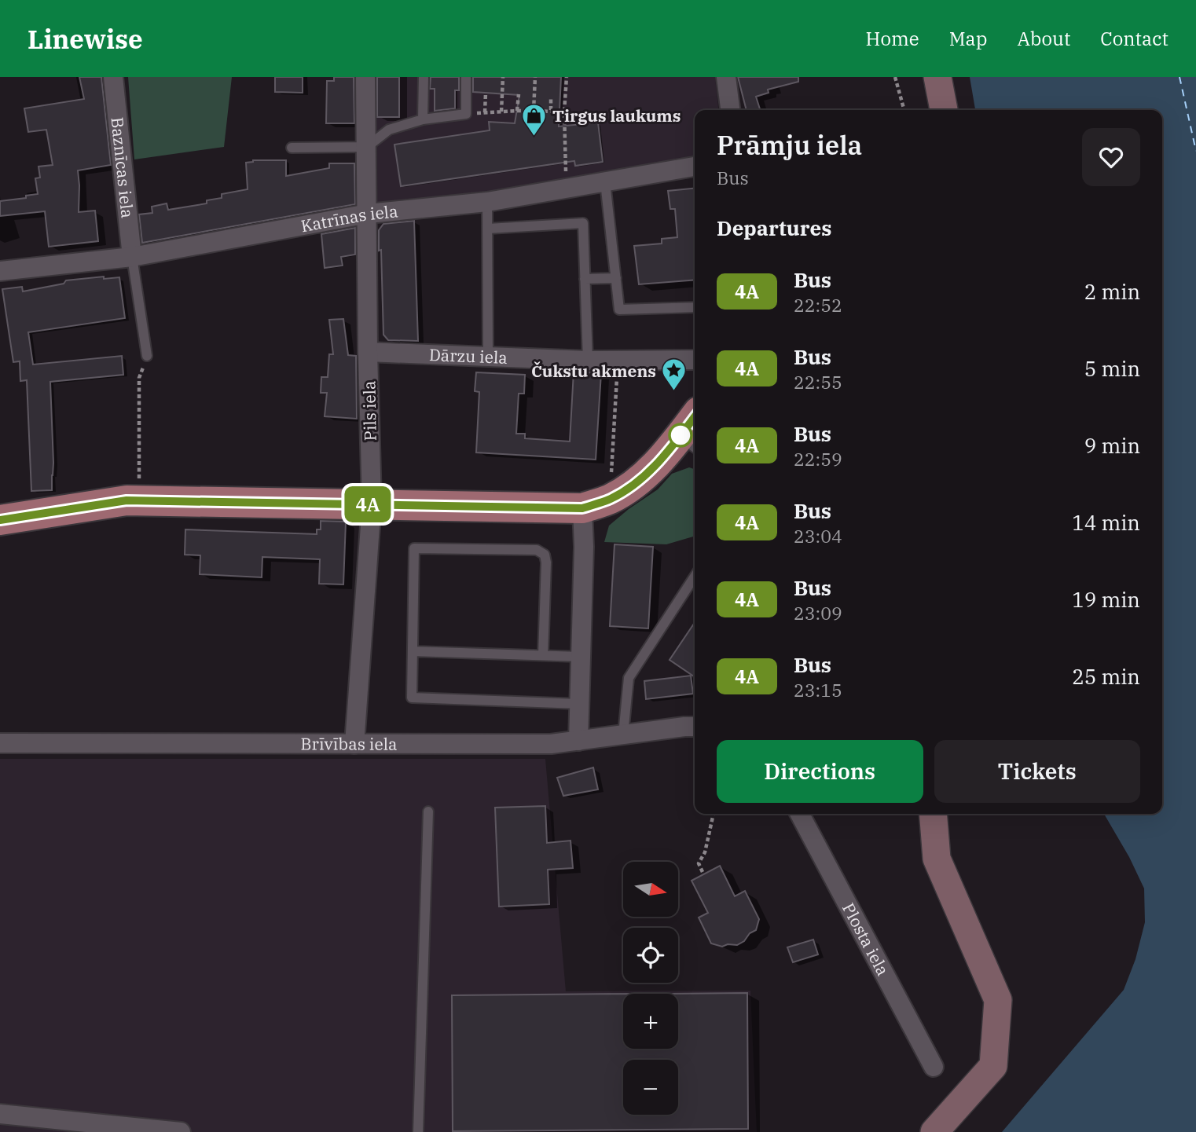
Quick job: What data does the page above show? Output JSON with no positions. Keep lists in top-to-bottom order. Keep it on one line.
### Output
{"streets":{"street":["Baznīcas iela","Katrīnas iela","Dārzu iela","Pils iela","Brīvības iela","Plosta iela"]},"crossings":[["Baznīcas iela","Katrīnas iela"],["Katrīnas iela","Pils iela"],["Dārzu iela","Pils iela"],["Pils iela","Brīvības iela"]],"places":{"shop":["Tirgus laukums"],"place":["Čukstu akmens"]},"lines":["bus line 4A"],"north":"right","page":{"header":"Linewise","nav":["Home","Map","About","Contact"],"on_map":"4A","heading":[["Prāmju iela","Bus"],"Departures"],"list":[{"mark":"4A","name":"Bus","note":"22:52","value":"2 min"},{"mark":"4A","name":"Bus","note":"22:55","value":"5 min"},{"mark":"4A","name":"Bus","note":"22:59","value":"9 min"},{"mark":"4A","name":"Bus","note":"23:04","value":"14 min"},{"mark":"4A","name":"Bus","note":"23:09","value":"19 min"},{"mark":"4A","name":"Bus","note":"23:15","value":"25 min"}],"buttons":["Directions","Tickets"],"map_buttons":["+","−"]}}
